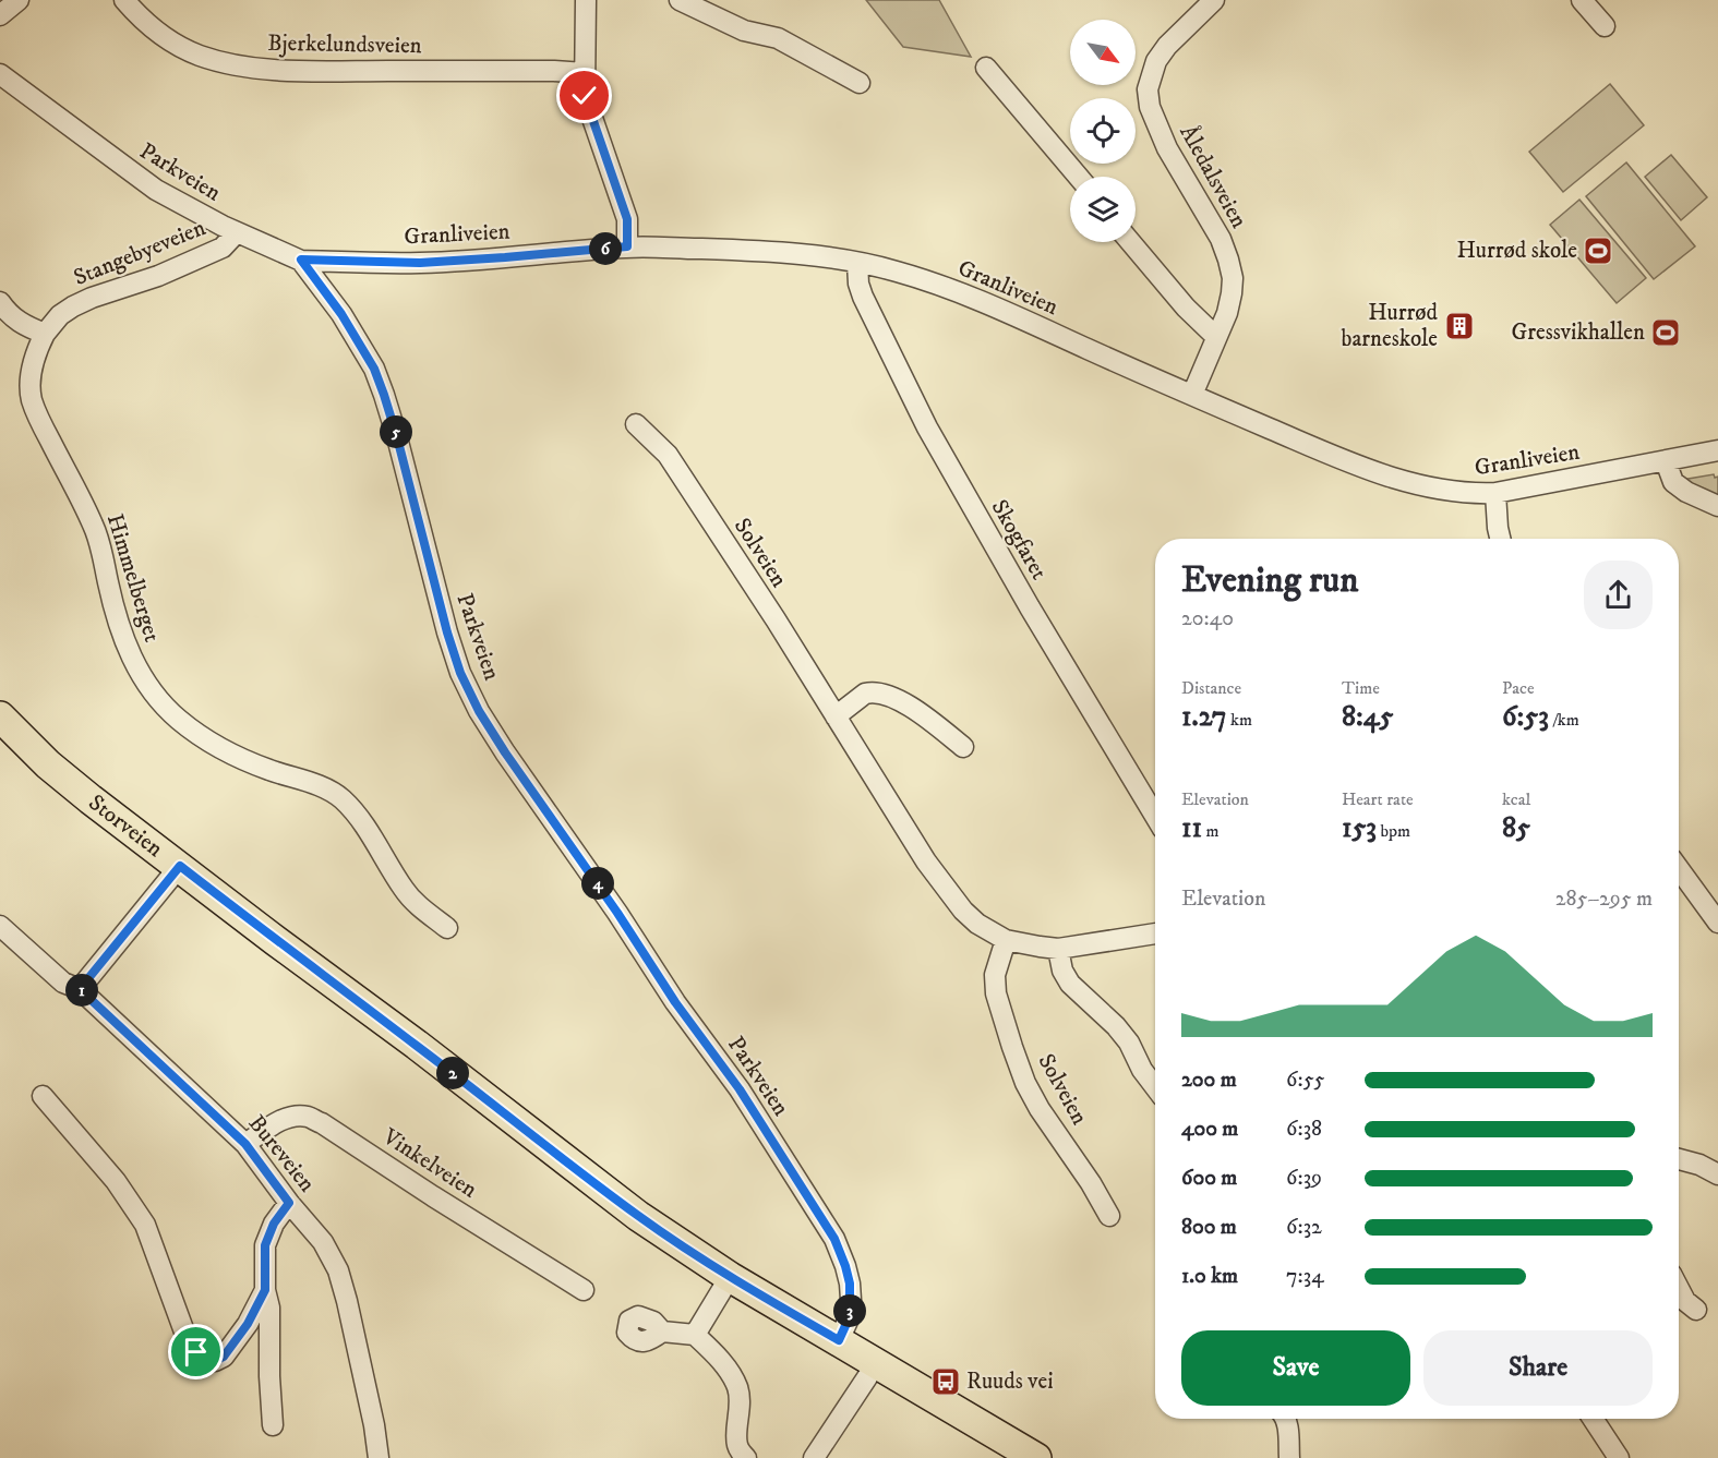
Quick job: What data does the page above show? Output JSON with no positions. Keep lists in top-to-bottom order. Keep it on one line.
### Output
{"streets":{"main road":["Storveien"],"street":["Bjerkelundsveien","Parkveien","Åledalsveien","Granliveien","Stangebyeveien","Skogfaret","Solveien","Himmelberget","Bureveien","Vinkelveien"]},"crossings":[["Parkveien","Granliveien"],["Parkveien","Stangebyeveien"],["Parkveien","Storveien"],["Åledalsveien","Granliveien"],["Granliveien","Skogfaret"],["Stangebyeveien","Himmelberget"],["Bureveien","Vinkelveien"]],"places":{"sports":["Hurrød skole","Gressvikhallen"],"building":["Hurrød barneskole"],"bus stop":["Ruuds vei"]},"north":"bottom right","page":{"pins":["6","5","4","1","2","3"],"heading":["Evening run","20:40"],"stats":[["Distance","1.27 km"],["Time","8:45"],["Pace","6:53 /km"],["Elevation","11 m"],["Heart rate","153 bpm"],["kcal","85"]],"chart":["Elevation","285–295 m"],"list":[{"name":"200 m","note":"6:55"},{"name":"400 m","note":"6:38"},{"name":"600 m","note":"6:39"},{"name":"800 m","note":"6:32"},{"name":"1.0 km","note":"7:34"}],"buttons":["Save","Share"]}}
